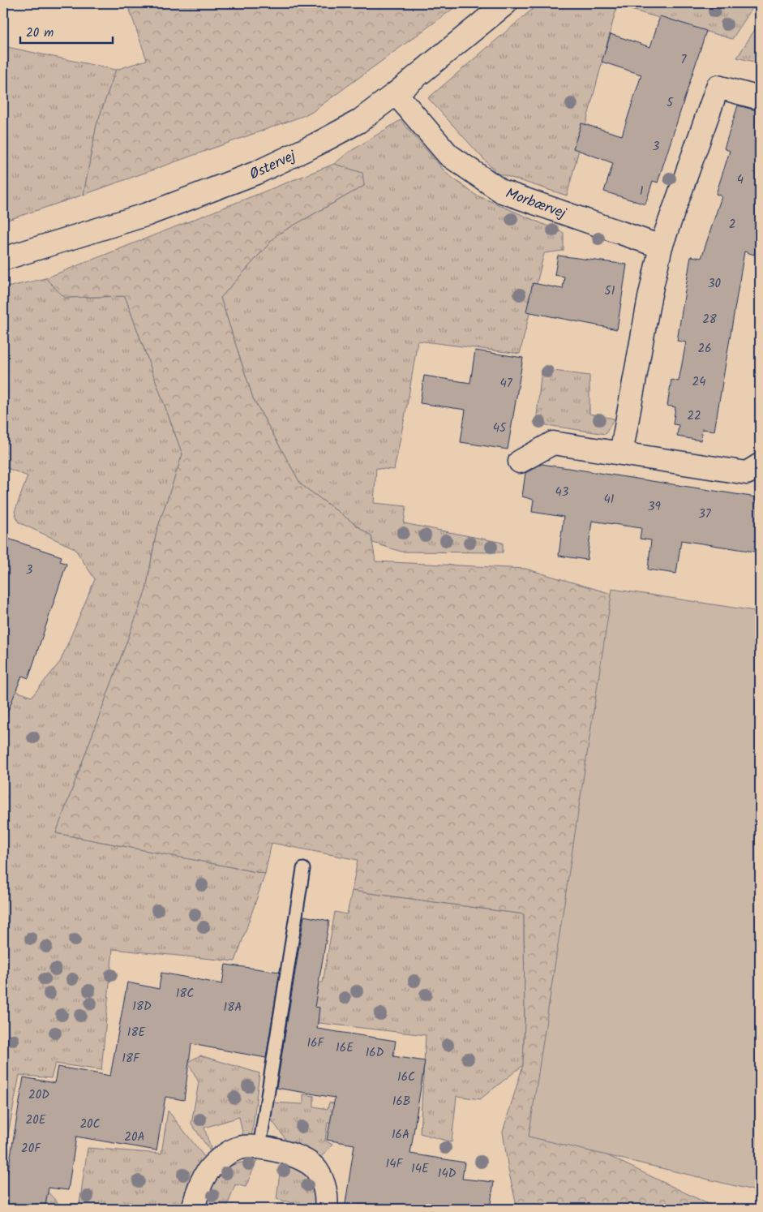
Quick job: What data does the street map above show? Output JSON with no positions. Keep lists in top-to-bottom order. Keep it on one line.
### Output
{"streets":{"street":["Østervej","Morbærvej"]},"crossings":[["Østervej","Morbærvej"]],"house_numbers":["7","5","3","4","1","2","30","51","28","26","24","47","22","45","43","41","39","37","3","18C","18D","18A","18E","16F","16E","16D","18F","16C","20D","16B","20E","20C","16A","20A","20F","14F","14E","14D"],"scale_bar":"20 m"}
